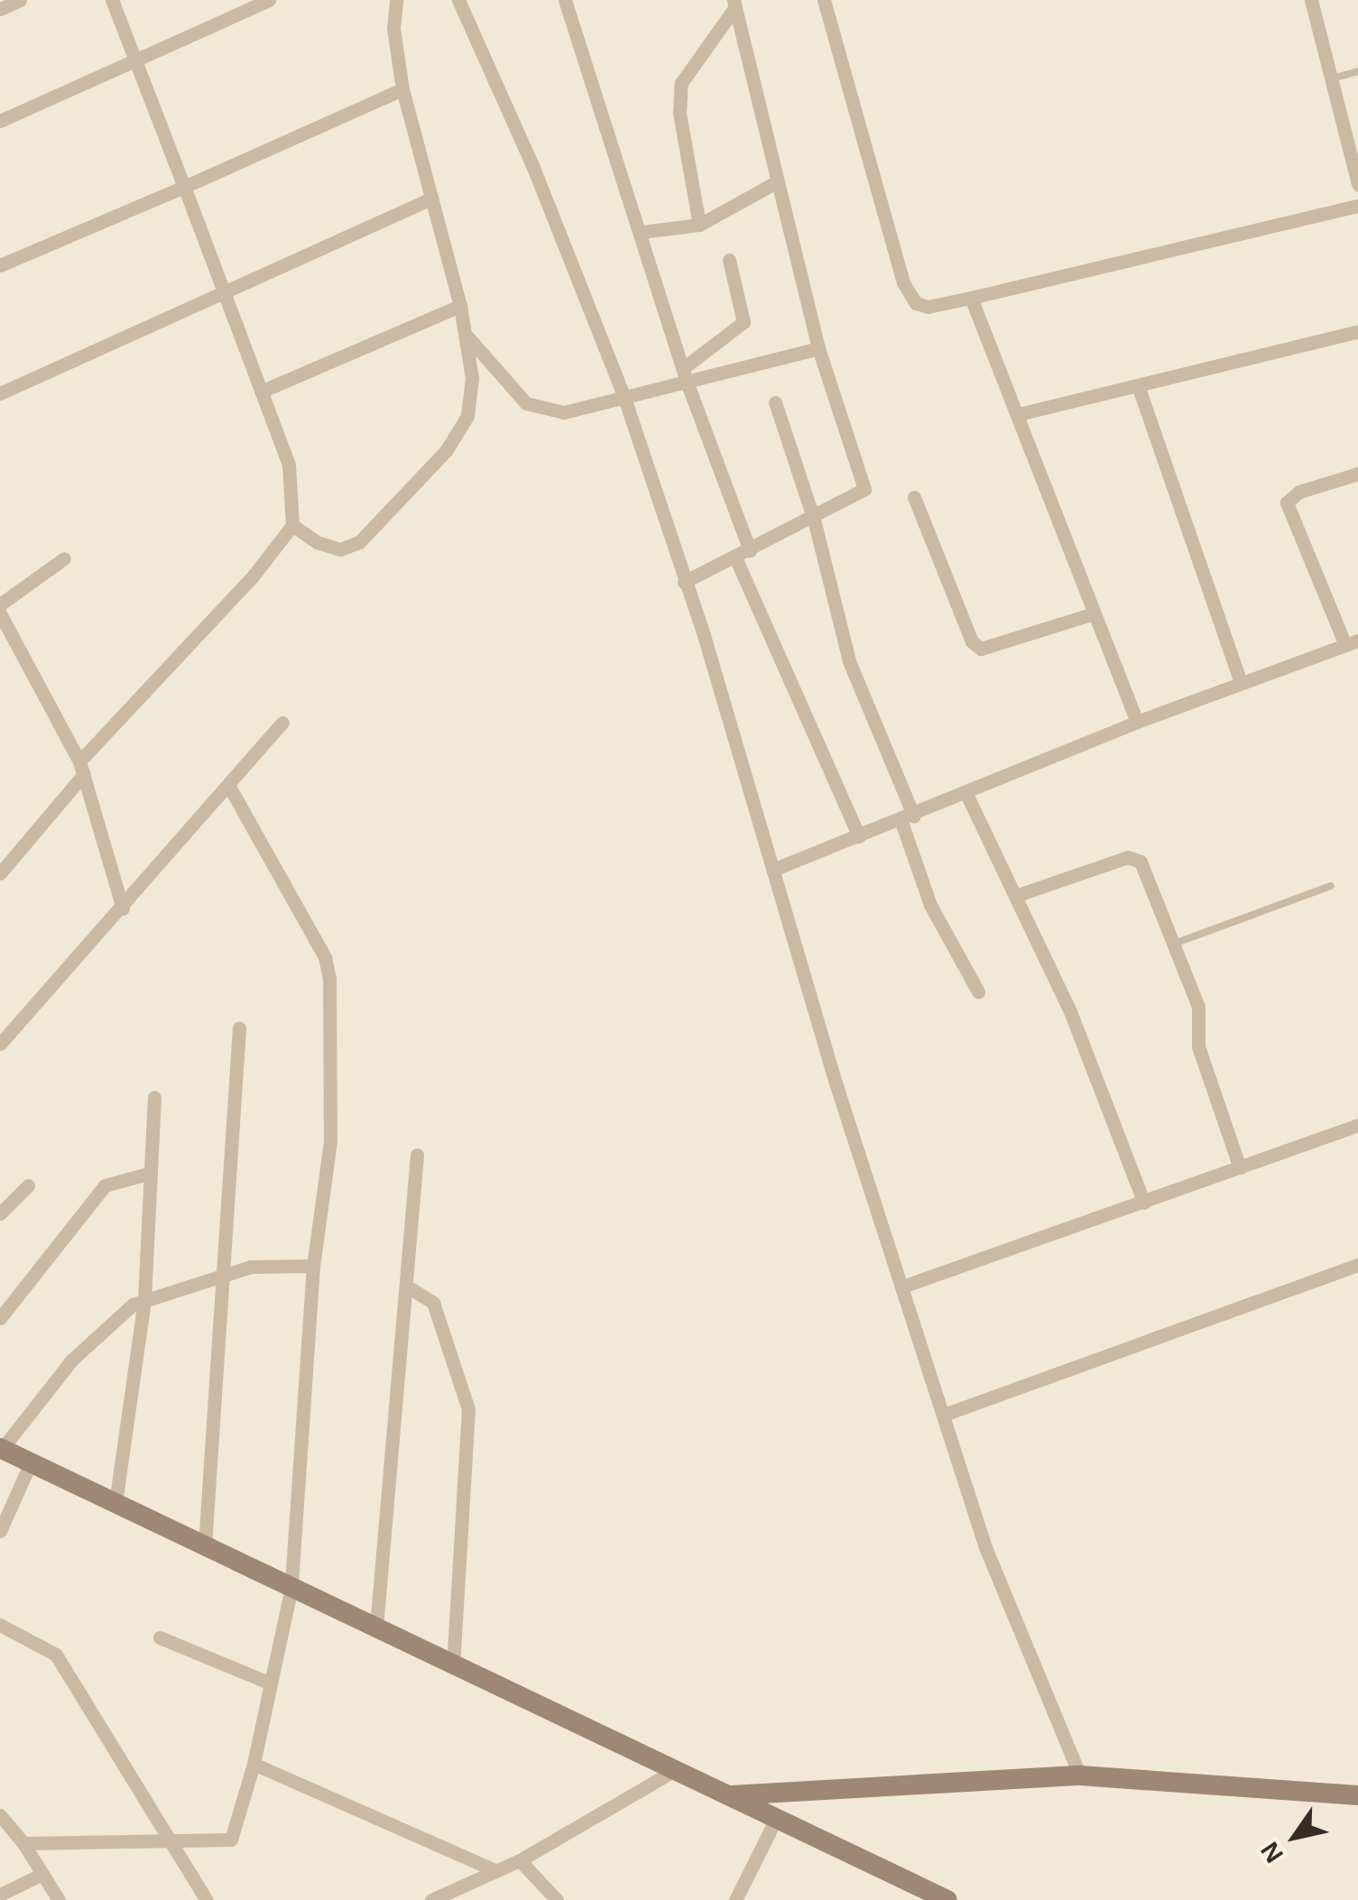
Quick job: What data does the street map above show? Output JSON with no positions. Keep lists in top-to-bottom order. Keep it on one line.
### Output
{"north":"bottom left"}
